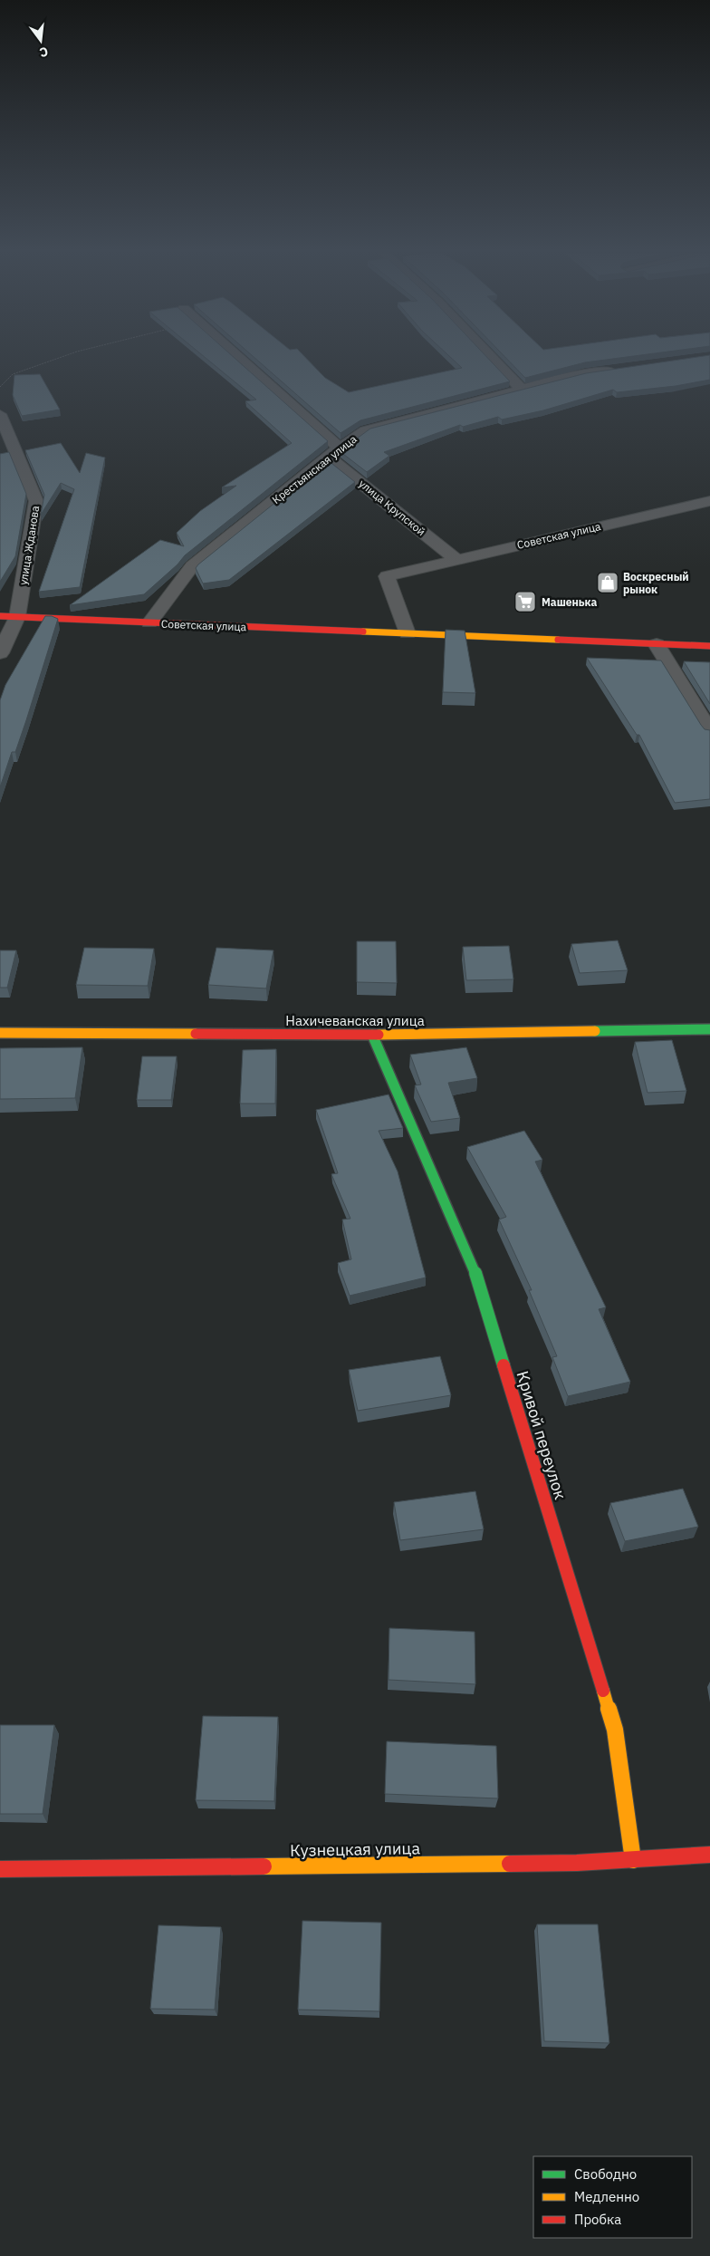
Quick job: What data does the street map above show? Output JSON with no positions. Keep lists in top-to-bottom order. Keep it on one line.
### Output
{"streets":{"street":["Крестьянская улица","улица Крупской","Советская улица","улица Жданова","Нахичеванская улица","Кривой переулок","Кузнецкая улица"]},"crossings":[["Крестьянская улица","улица Крупской"],["Крестьянская улица","Советская улица"],["улица Крупской","Советская улица"],["Советская улица","улица Жданова"],["Нахичеванская улица","Кривой переулок"],["Кривой переулок","Кузнецкая улица"]],"places":{"shop":["Воскресный рынок"],"supermarket":["Машенька"]},"legend":["Свободно","Медленно","Пробка"],"north":"bottom"}
